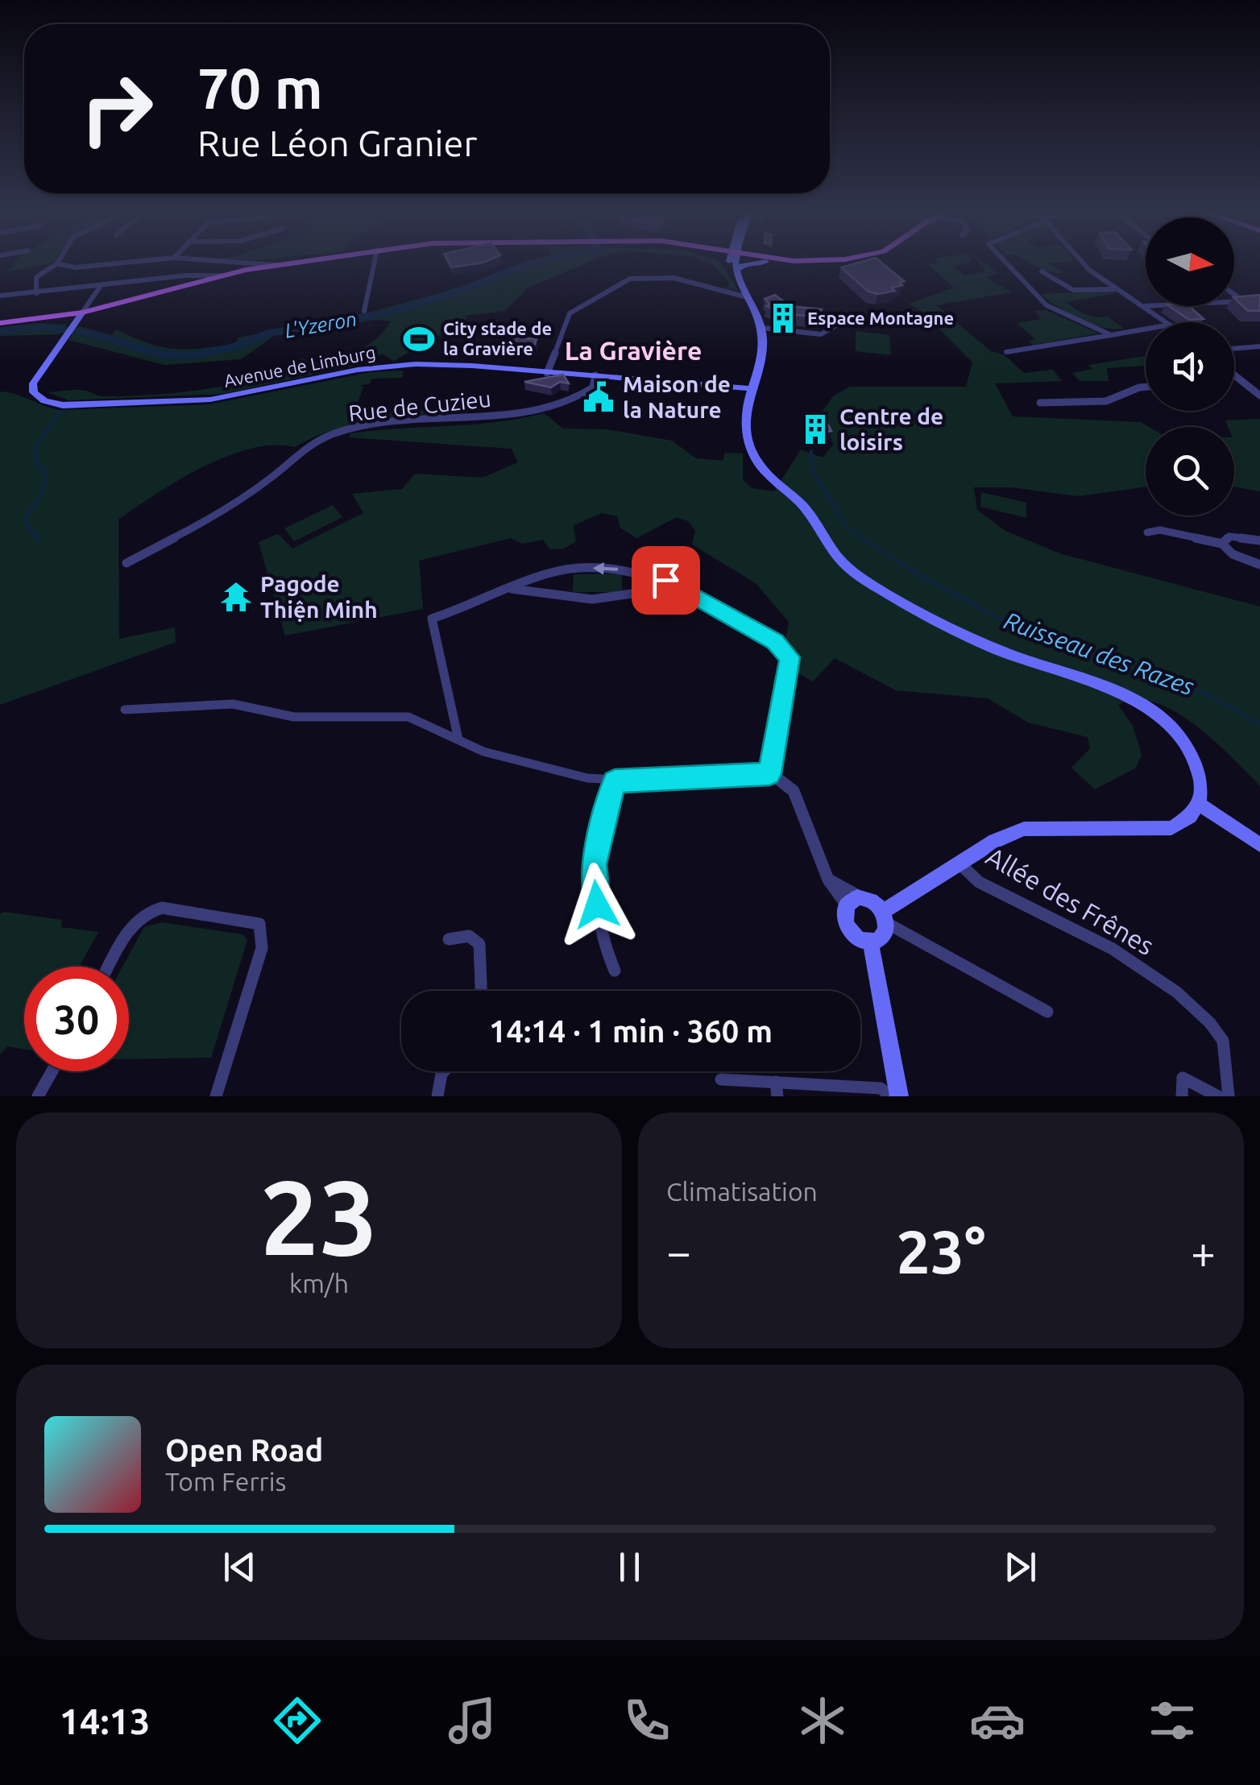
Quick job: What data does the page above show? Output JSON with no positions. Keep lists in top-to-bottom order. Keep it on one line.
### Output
{"streets":{"street":["Avenue de Limburg","Rue de Cuzieu","Allée des Frênes"]},"crossings":[["Avenue de Limburg","Rue de Cuzieu"]],"districts":["La Gravière"],"water":["L'Yzeron","Ruisseau des Razes"],"places":{"building":["Espace Montagne","Centre de loisirs"],"sports":["City stade de la Gravière"],"public building":["Maison de la Nature"],"temple":["Pagode Thiện Minh"]},"north":"right","page":{"turn":["70 m","Rue Léon Granier"],"limit":"30","trip":"14:14 · 1 min · 360 m","tile":[["23","km/h"],"Climatisation"],"heat":["−","23°","+"],"song":["Open Road","Tom Ferris"],"tabs":"14:13"}}
